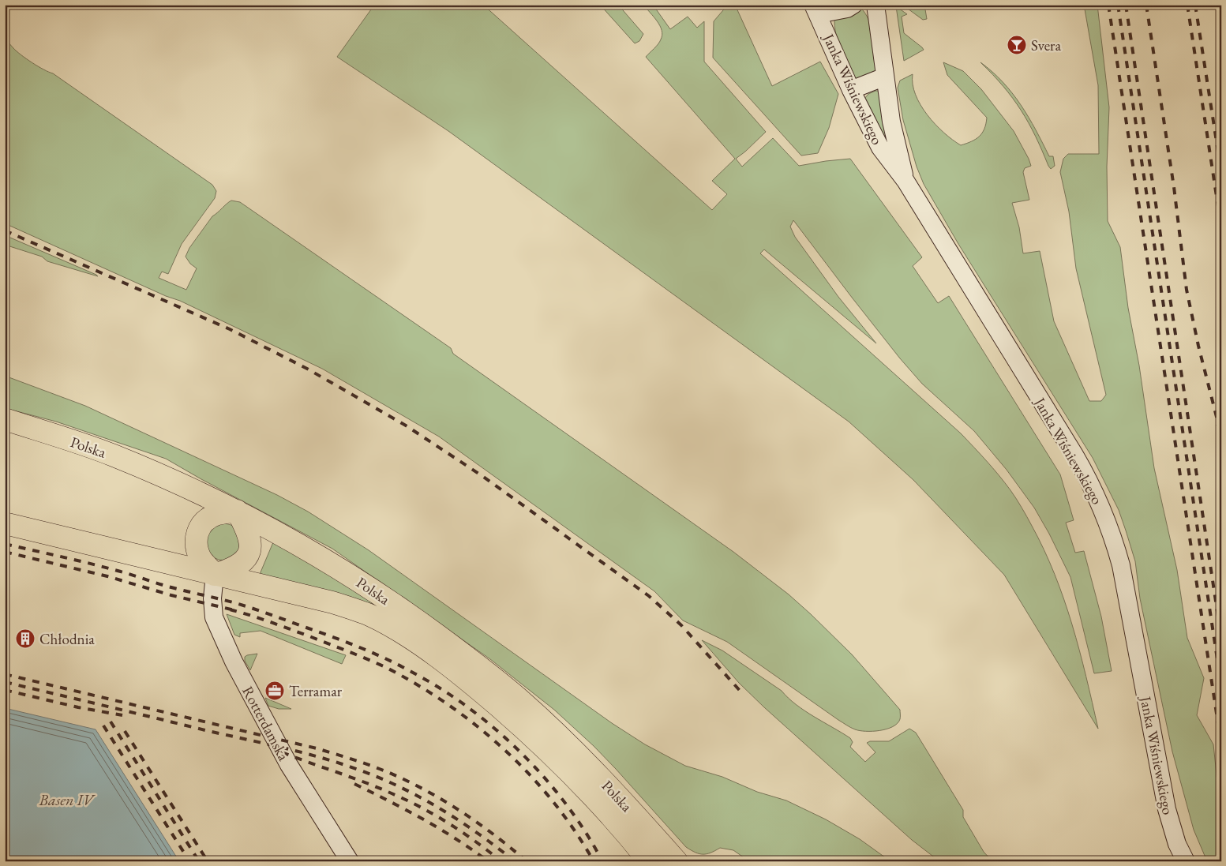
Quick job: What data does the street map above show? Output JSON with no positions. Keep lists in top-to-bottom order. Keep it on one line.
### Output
{"streets":{"highway":["Polska"],"main road":["Janka Wiśniewskiego","Rotterdamska"]},"crossings":[["Polska","Rotterdamska"]],"water":["Basen IV"],"places":{"bar":["Svera"],"building":["Chłodnia"],"office":["Terramar"]}}
